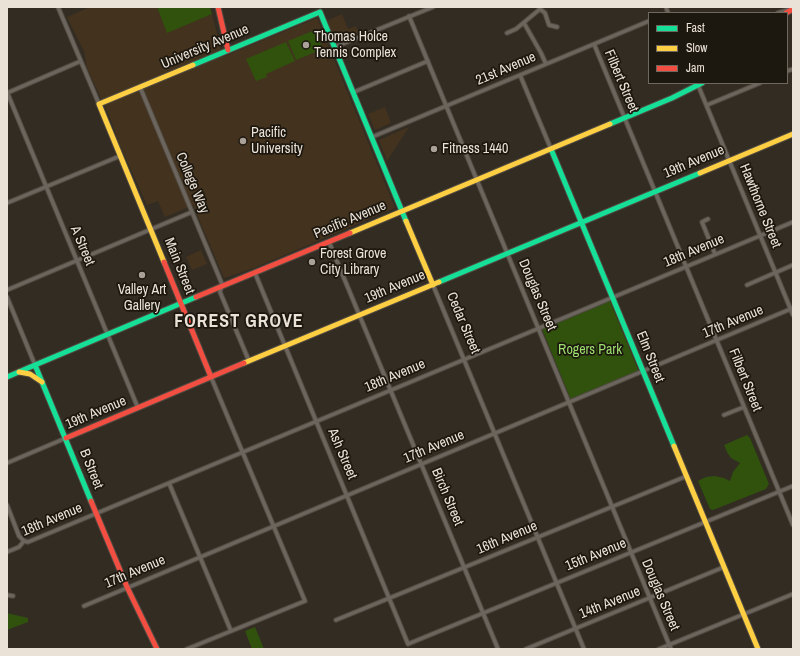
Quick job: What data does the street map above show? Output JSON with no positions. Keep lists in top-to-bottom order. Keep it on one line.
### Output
{"streets":{"main road":["University Avenue","19th Avenue","Pacific Avenue","Main Street","Cedar Street","Elm Street","B Street"],"street":["21st Avenue","Filbert Street","College Way","Hawthorne Street","A Street","18th Avenue","Douglas Street","17th Avenue","Ash Street","Birch Street","16th Avenue","15th Avenue","14th Avenue"]},"crossings":[["University Avenue","College Way"],["University Avenue","Main Street"],["University Avenue","Cedar Street"],["21st Avenue","Filbert Street"],["21st Avenue","Douglas Street"],["21st Avenue","Cedar Street"],["21st Avenue","Elm Street"],["Filbert Street","19th Avenue"],["Filbert Street","Pacific Avenue"],["Filbert Street","18th Avenue"],["Filbert Street","17th Avenue"],["Filbert Street","15th Avenue"],["19th Avenue","College Way"],["19th Avenue","Hawthorne Street"],["19th Avenue","A Street"],["19th Avenue","Main Street"],["19th Avenue","Douglas Street"],["19th Avenue","Cedar Street"],["19th Avenue","Elm Street"],["19th Avenue","Ash Street"],["19th Avenue","B Street"],["19th Avenue","Birch Street"],["College Way","Pacific Avenue"],["Hawthorne Street","Pacific Avenue"],["Hawthorne Street","18th Avenue"],["Hawthorne Street","17th Avenue"],["Pacific Avenue","A Street"],["Pacific Avenue","Main Street"],["Pacific Avenue","Douglas Street"],["Pacific Avenue","Cedar Street"],["Pacific Avenue","Elm Street"],["Pacific Avenue","Ash Street"],["Pacific Avenue","B Street"],["Pacific Avenue","Birch Street"],["18th Avenue","Main Street"],["18th Avenue","Douglas Street"],["18th Avenue","Cedar Street"],["18th Avenue","Elm Street"],["18th Avenue","Ash Street"],["18th Avenue","B Street"],["18th Avenue","Birch Street"],["Main Street","17th Avenue"],["Douglas Street","17th Avenue"],["Douglas Street","16th Avenue"],["Douglas Street","15th Avenue"],["Douglas Street","14th Avenue"],["17th Avenue","Cedar Street"],["17th Avenue","Elm Street"],["17th Avenue","Ash Street"],["17th Avenue","B Street"],["17th Avenue","Birch Street"],["Cedar Street","16th Avenue"],["Cedar Street","15th Avenue"],["Cedar Street","14th Avenue"],["Elm Street","16th Avenue"],["Elm Street","15th Avenue"],["Elm Street","14th Avenue"],["Ash Street","16th Avenue"],["Ash Street","15th Avenue"],["Birch Street","16th Avenue"],["Birch Street","15th Avenue"]],"districts":["FOREST GROVE"],"parks":["Rogers Park"],"places":["Thomas Holce Tennis Complex","Pacific University","Fitness 1440","Forest Grove City Library","Valley Art Gallery"],"legend":["Fast","Slow","Jam"]}
